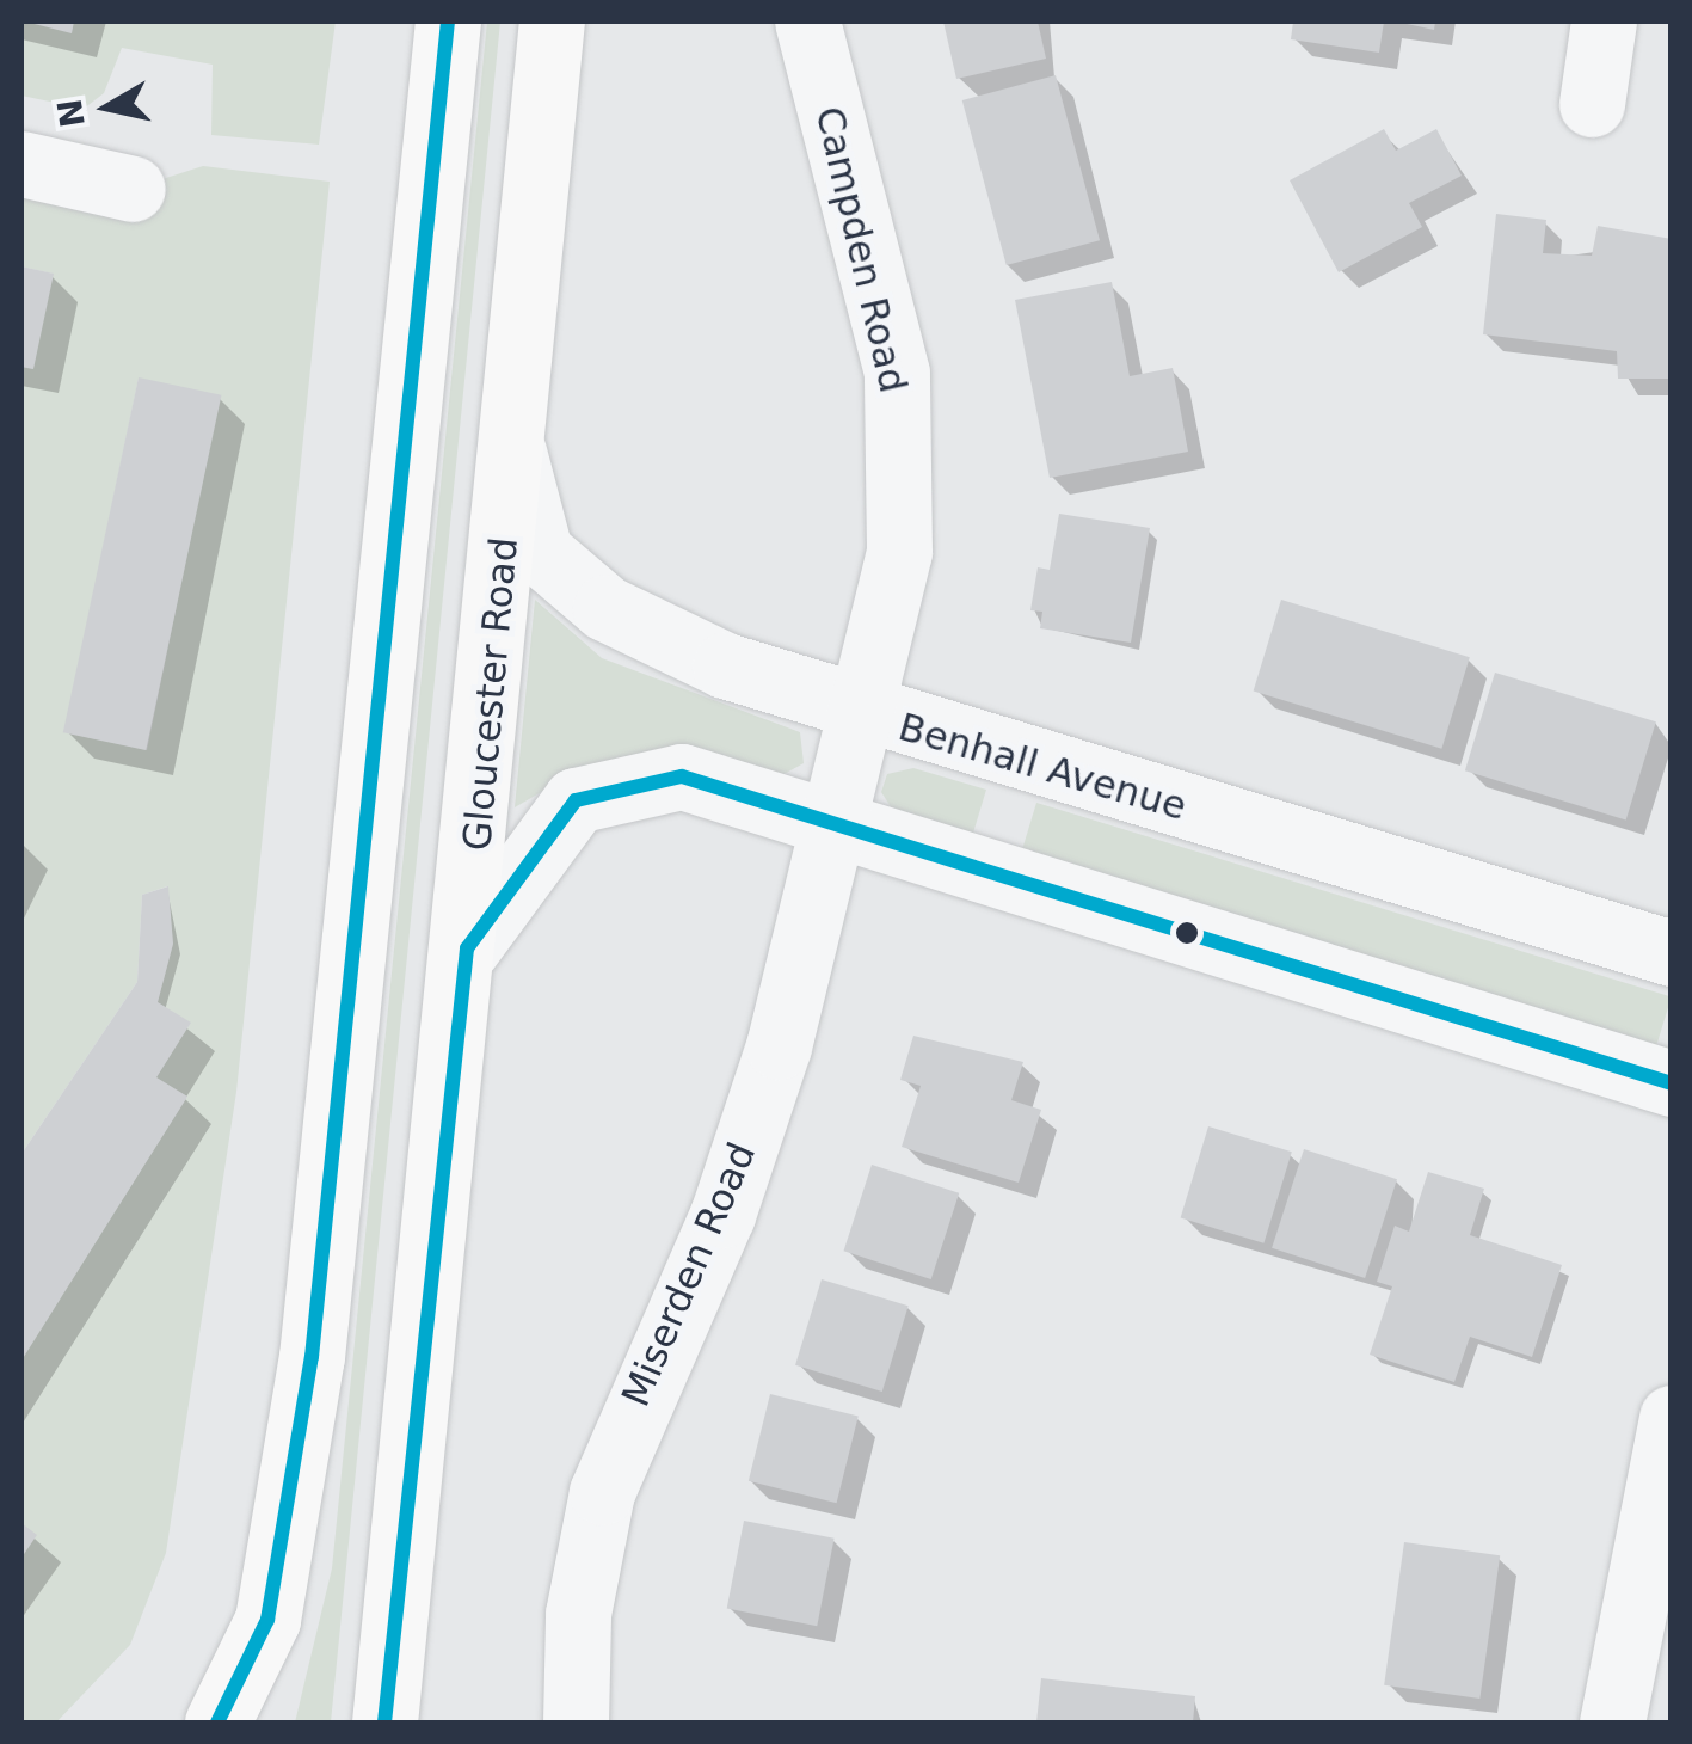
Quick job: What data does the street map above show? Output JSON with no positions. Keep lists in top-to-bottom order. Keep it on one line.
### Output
{"streets":{"highway":["Gloucester Road"],"street":["Campden Road","Benhall Avenue","Miserden Road"]},"crossings":[["Campden Road","Benhall Avenue"],["Campden Road","Miserden Road"],["Gloucester Road","Benhall Avenue"]],"north":"left"}
